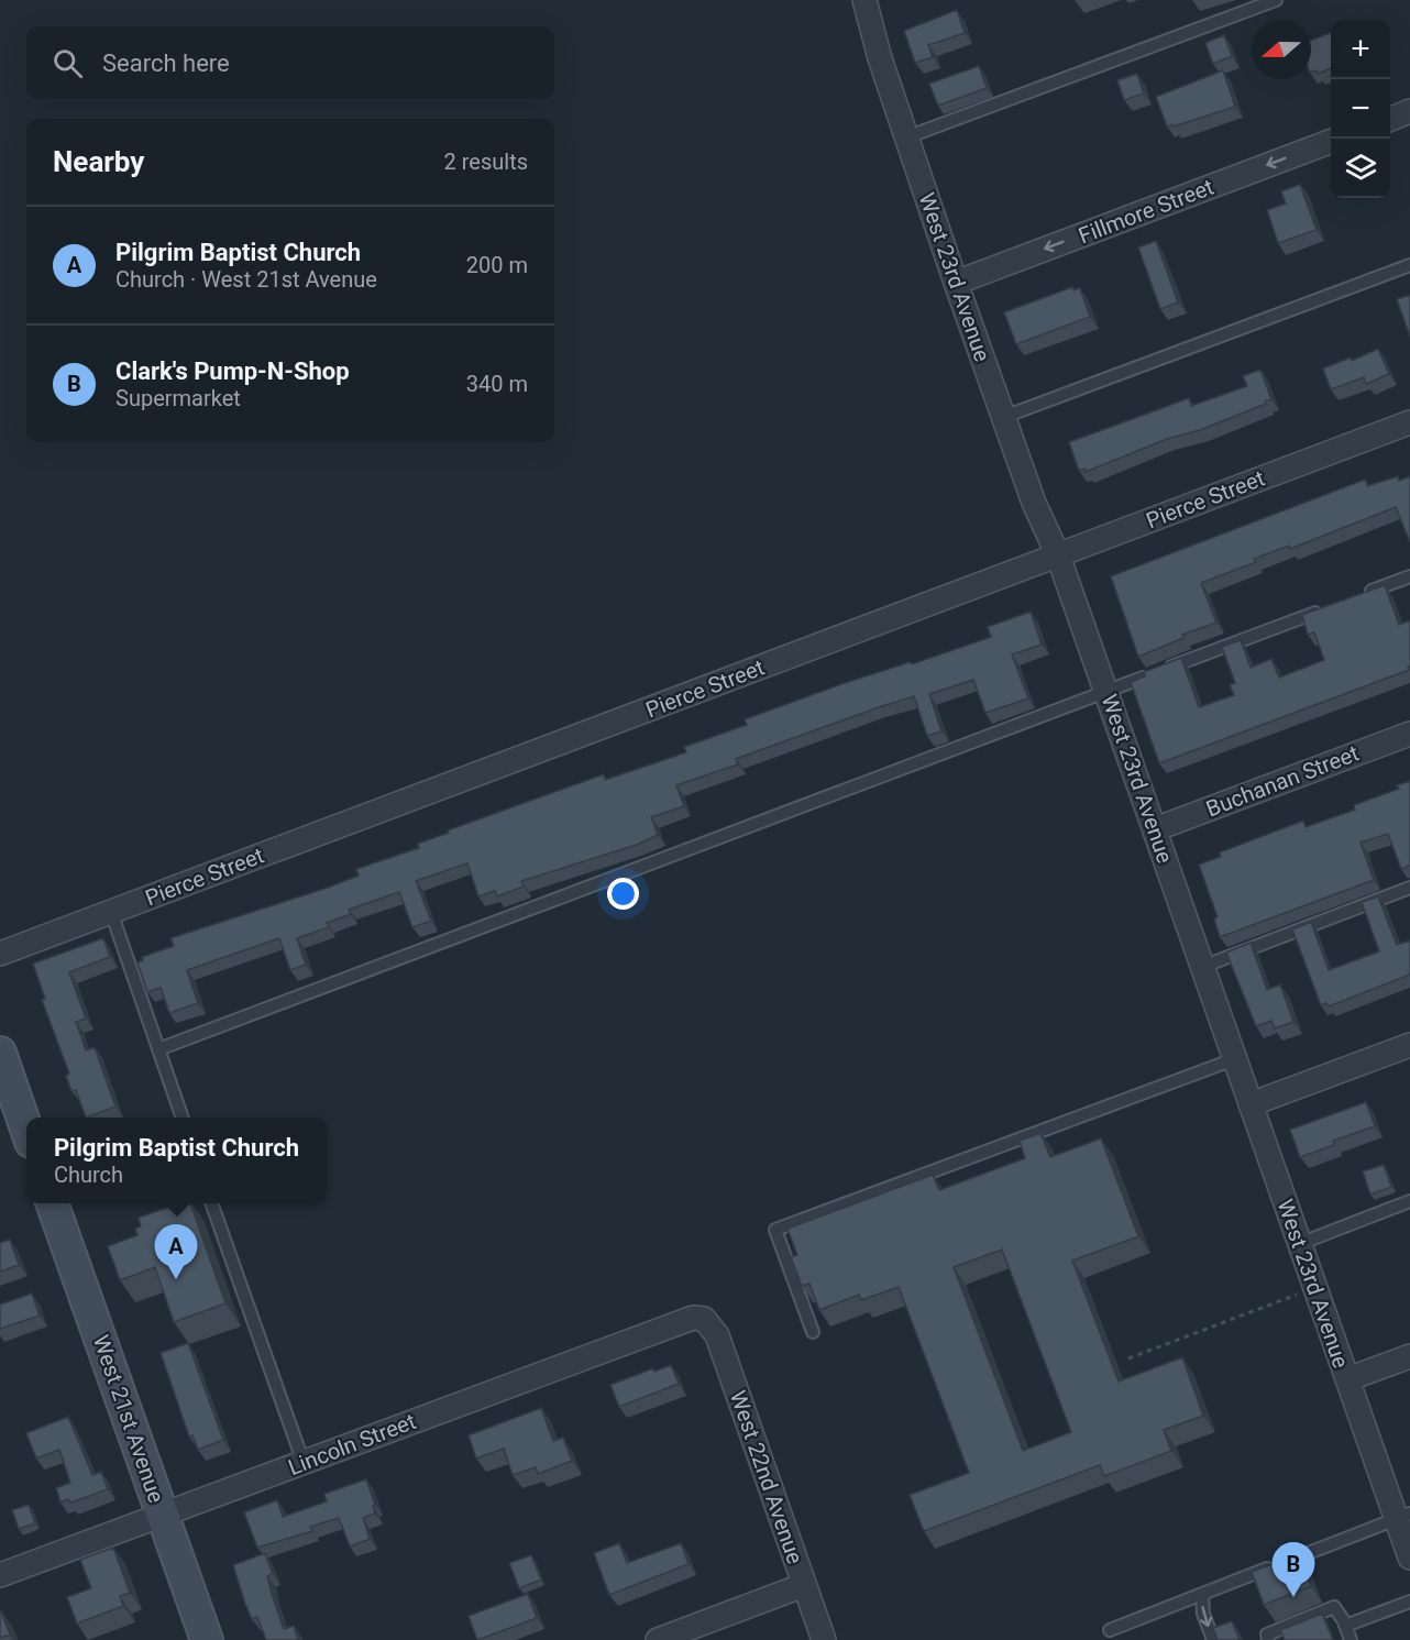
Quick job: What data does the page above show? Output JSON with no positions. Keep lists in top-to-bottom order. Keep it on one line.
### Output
{"streets":{"street":["Fillmore Street","West 23rd Avenue","Pierce Street","Buchanan Street","West 21st Avenue","Lincoln Street","West 22nd Avenue"]},"crossings":[["Fillmore Street","West 23rd Avenue"],["West 23rd Avenue","Pierce Street"],["West 23rd Avenue","Buchanan Street"],["West 21st Avenue","Lincoln Street"],["Lincoln Street","West 22nd Avenue"]],"one_way":["Fillmore Street"],"north":"left","page":{"map_buttons":["+","−"],"search":"Search here","heading":["Nearby","2 results"],"list":[{"mark":"A","name":"Pilgrim Baptist Church","note":"Church · West 21st Avenue","value":"200 m"},{"mark":"B","name":"Clark's Pump-N-Shop","note":"Supermarket","value":"340 m"}],"popup":["Pilgrim Baptist Church","Church"],"pins":["A","B"]}}
